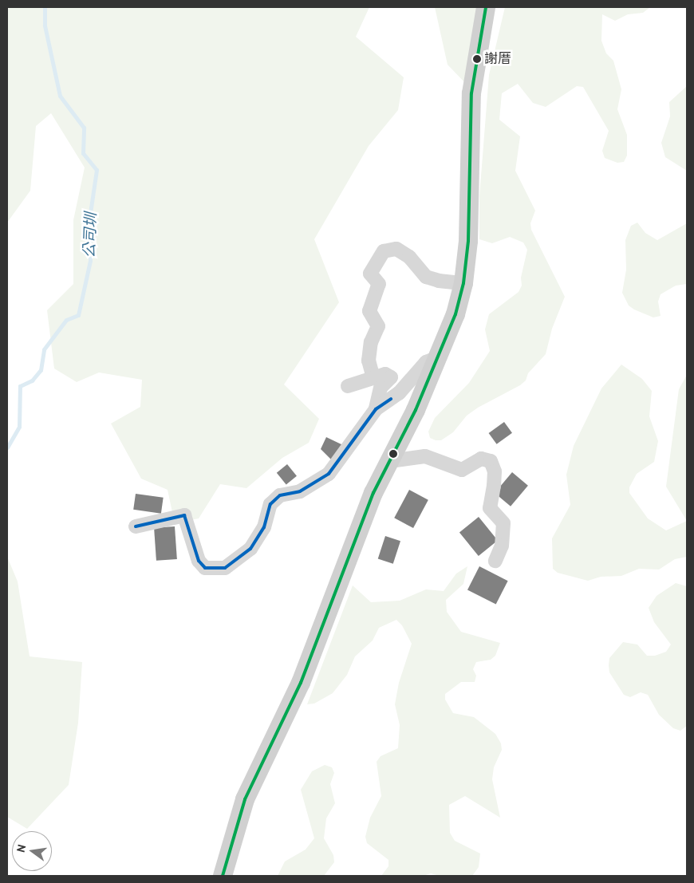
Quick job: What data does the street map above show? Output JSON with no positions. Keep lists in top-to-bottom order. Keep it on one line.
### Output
{"water":["公司圳"],"places":["謝厝"],"north":"left"}
